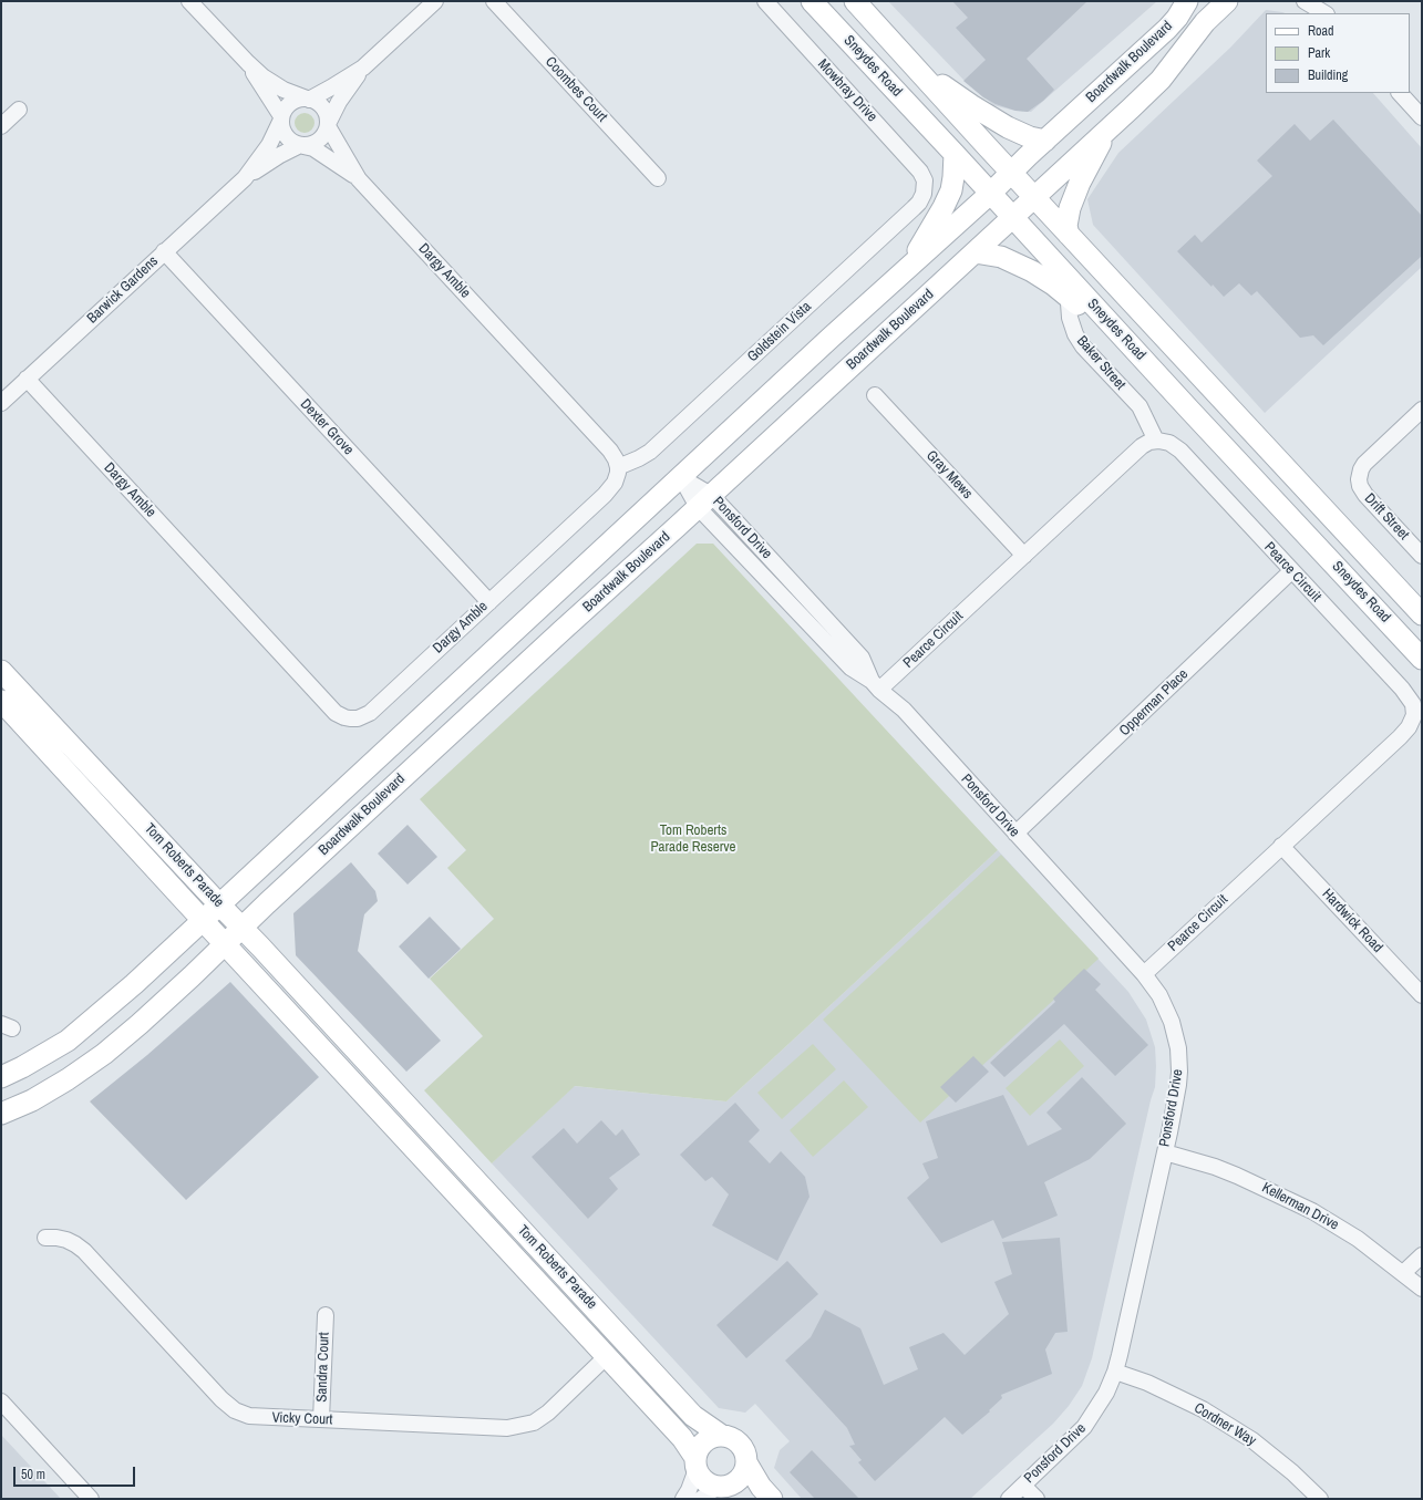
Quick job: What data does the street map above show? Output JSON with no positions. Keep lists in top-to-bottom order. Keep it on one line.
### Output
{"streets":{"main road":["Boardwalk Boulevard","Sneydes Road","Tom Roberts Parade"],"street":["Coombes Court","Mowbray Drive","Dargy Amble","Barwick Gardens","Goldstein Vista","Baker Street","Dexter Grove","Gray Mews","Drift Street","Ponsford Drive","Pearce Circuit","Opperman Place","Hardwick Road","Kellerman Drive","Sandra Court","Vicky Court","Cordner Way"]},"crossings":[["Boardwalk Boulevard","Sneydes Road"],["Boardwalk Boulevard","Ponsford Drive"],["Boardwalk Boulevard","Tom Roberts Parade"],["Sneydes Road","Baker Street"],["Mowbray Drive","Goldstein Vista"],["Dargy Amble","Barwick Gardens"],["Dargy Amble","Goldstein Vista"],["Dargy Amble","Dexter Grove"],["Barwick Gardens","Dexter Grove"],["Baker Street","Pearce Circuit"],["Gray Mews","Pearce Circuit"],["Ponsford Drive","Pearce Circuit"],["Ponsford Drive","Opperman Place"],["Ponsford Drive","Kellerman Drive"],["Ponsford Drive","Cordner Way"],["Pearce Circuit","Opperman Place"],["Pearce Circuit","Hardwick Road"],["Tom Roberts Parade","Vicky Court"],["Sandra Court","Vicky Court"]],"parks":["Tom Roberts Parade Reserve"],"legend":["Road","Park","Building"],"scale_bar":"50 m"}
